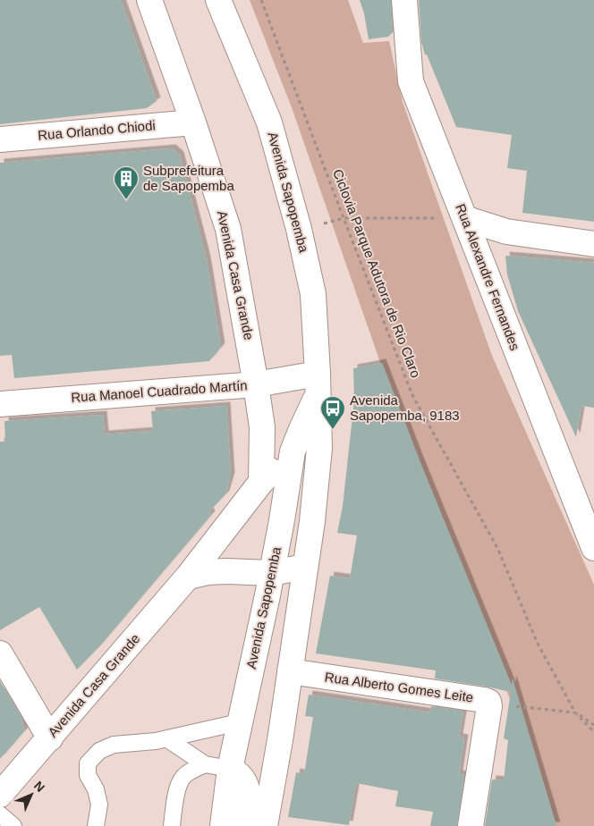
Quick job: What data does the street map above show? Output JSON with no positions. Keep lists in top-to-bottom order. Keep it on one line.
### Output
{"streets":{"street":["Rua Orlando Chiodi","Avenida Sapopemba","Avenida Casa Grande","Rua Alexandre Fernandes","Rua Manoel Cuadrado Martín","Rua Alberto Gomes Leite"],"path":["Ciclovia Parque Adutora de Rio Claro"]},"crossings":[["Rua Orlando Chiodi","Avenida Casa Grande"],["Avenida Sapopemba","Avenida Casa Grande"],["Avenida Sapopemba","Rua Manoel Cuadrado Martín"],["Avenida Sapopemba","Rua Alberto Gomes Leite"],["Avenida Casa Grande","Rua Manoel Cuadrado Martín"]],"places":{"building":["Subprefeitura de Sapopemba"],"bus stop":["Avenida Sapopemba, 9183"]},"north":"top right"}
